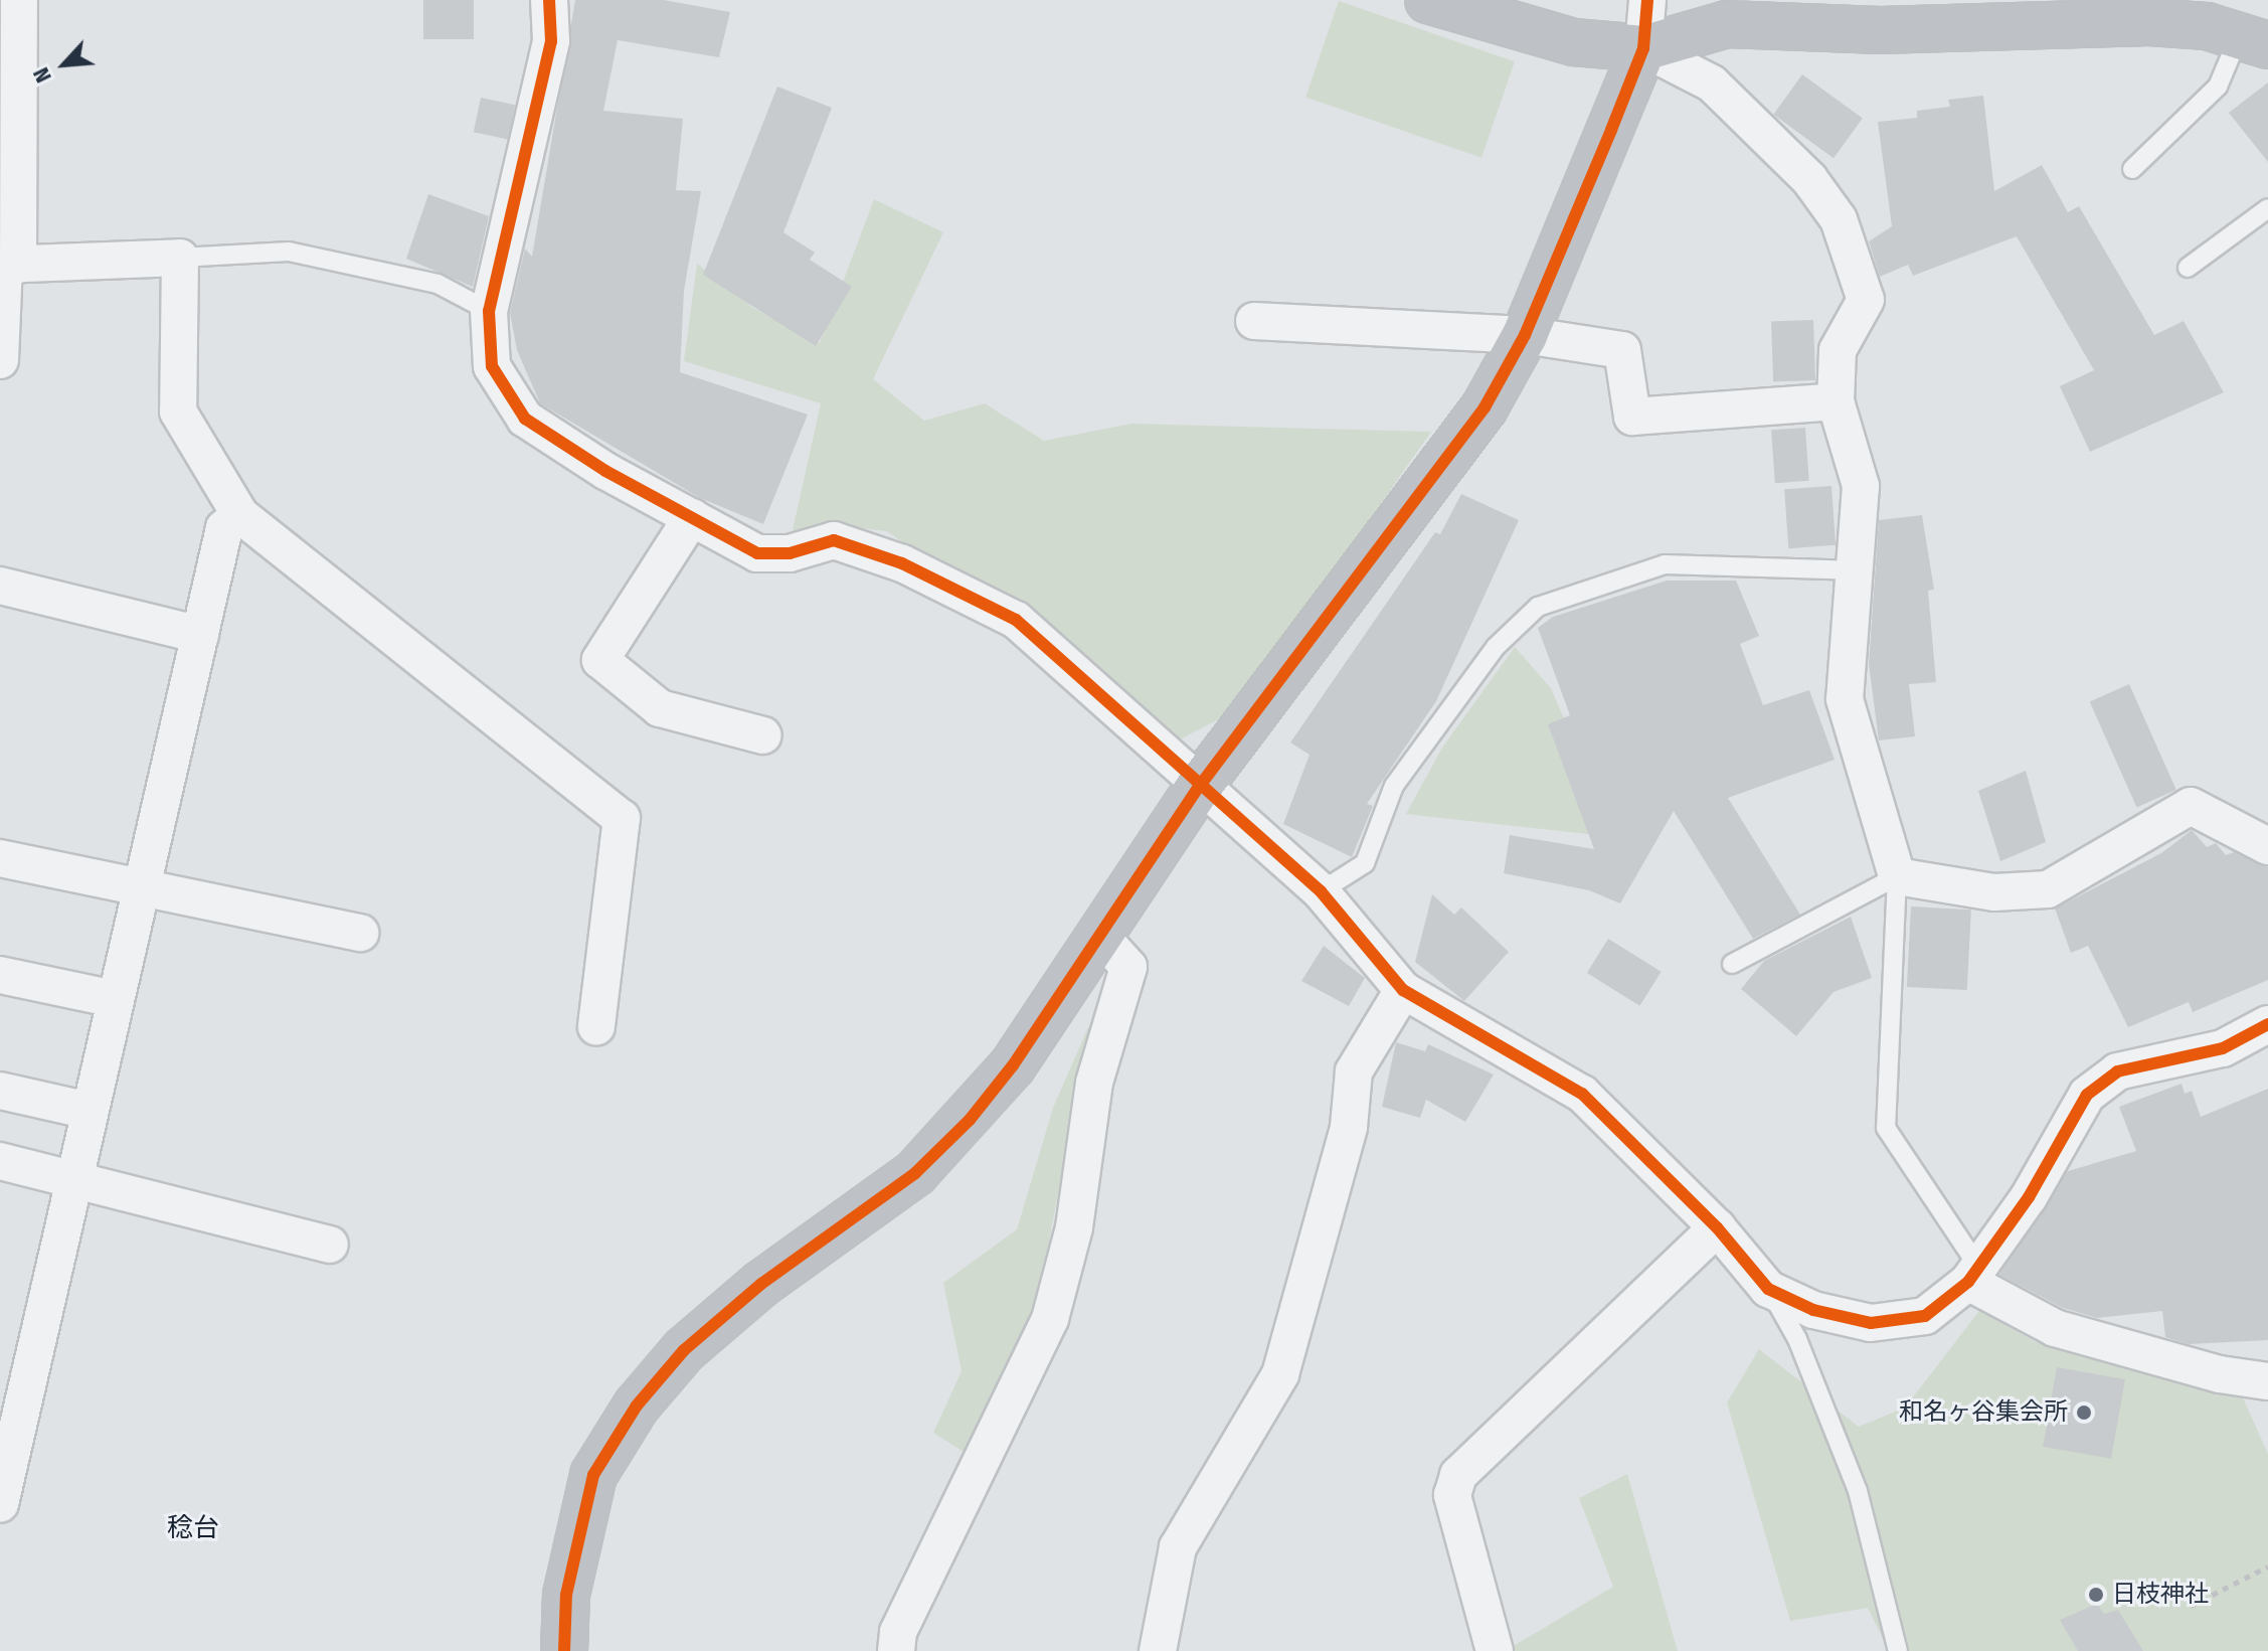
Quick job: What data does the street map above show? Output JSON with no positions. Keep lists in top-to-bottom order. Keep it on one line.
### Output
{"districts":["稔台"],"places":["和名ヶ谷集会所","日枝神社"],"north":"bottom left"}
